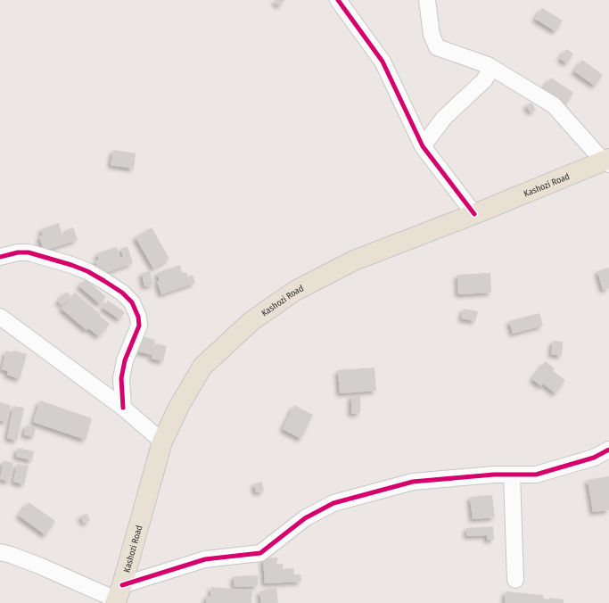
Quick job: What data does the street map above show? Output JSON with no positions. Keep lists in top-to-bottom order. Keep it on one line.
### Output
{"streets":{"main road":["Kashozi Road"]}}
